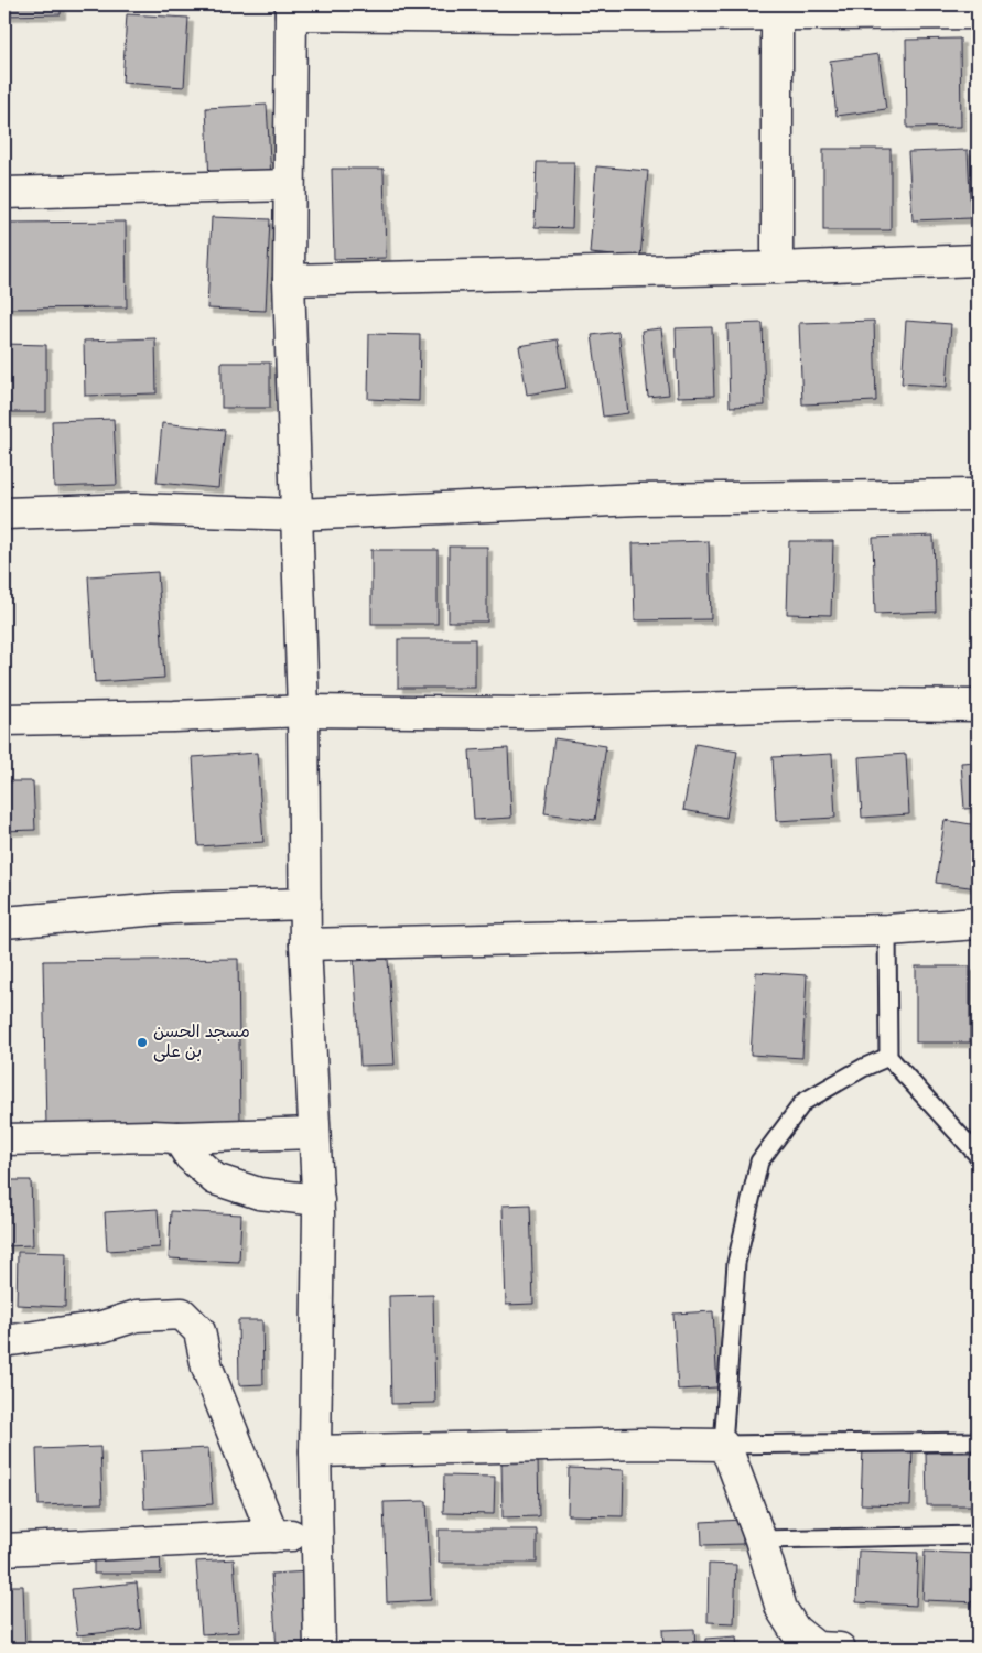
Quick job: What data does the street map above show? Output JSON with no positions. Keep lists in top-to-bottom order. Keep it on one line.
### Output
{"places":["مسجد الحسن بن على"]}
